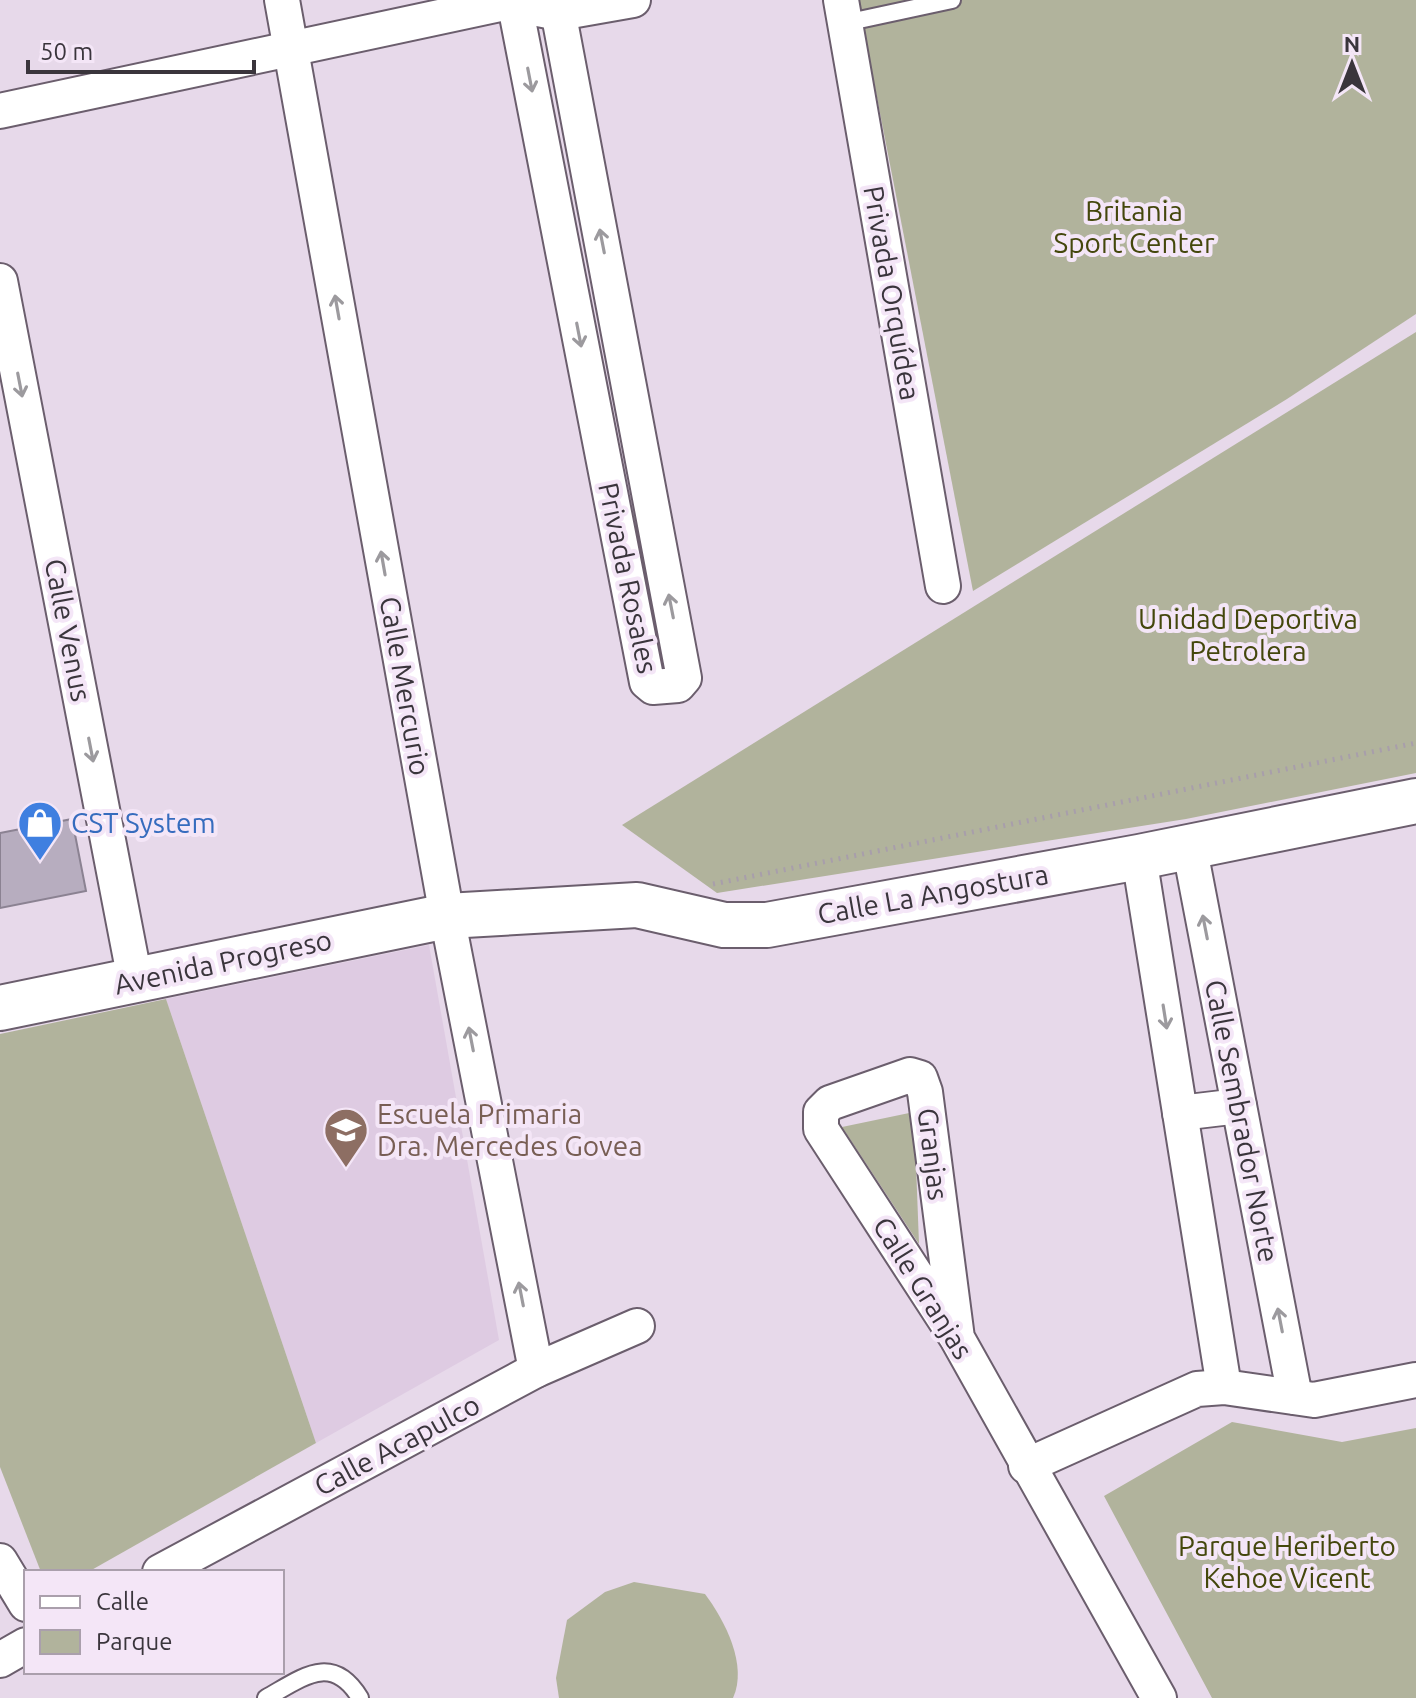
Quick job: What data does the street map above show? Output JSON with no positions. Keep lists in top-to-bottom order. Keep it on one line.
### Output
{"streets":{"street":["Privada Orquídea","Privada Rosales","Calle Venus","Calle Mercurio","Calle La Angostura","Avenida Progreso","Calle Sembrador Norte","Granjas","Calle Granjas","Calle Acapulco"]},"crossings":[["Calle Venus","Avenida Progreso"],["Calle Mercurio","Calle La Angostura"],["Calle Mercurio","Avenida Progreso"],["Calle Mercurio","Calle Acapulco"],["Calle La Angostura","Avenida Progreso"],["Calle La Angostura","Calle Sembrador Norte"],["Granjas","Calle Granjas"]],"one_way":["Calle Venus","Calle Mercurio"],"parks":["Britania Sport Center","Unidad Deportiva Petrolera","Parque Heriberto Kehoe Vicent"],"places":{"shop":["CST System"],"school or university":["Escuela Primaria Dra. Mercedes Govea"]},"legend":["Calle","Parque"],"scale_bar":"50 m","north":"top"}
